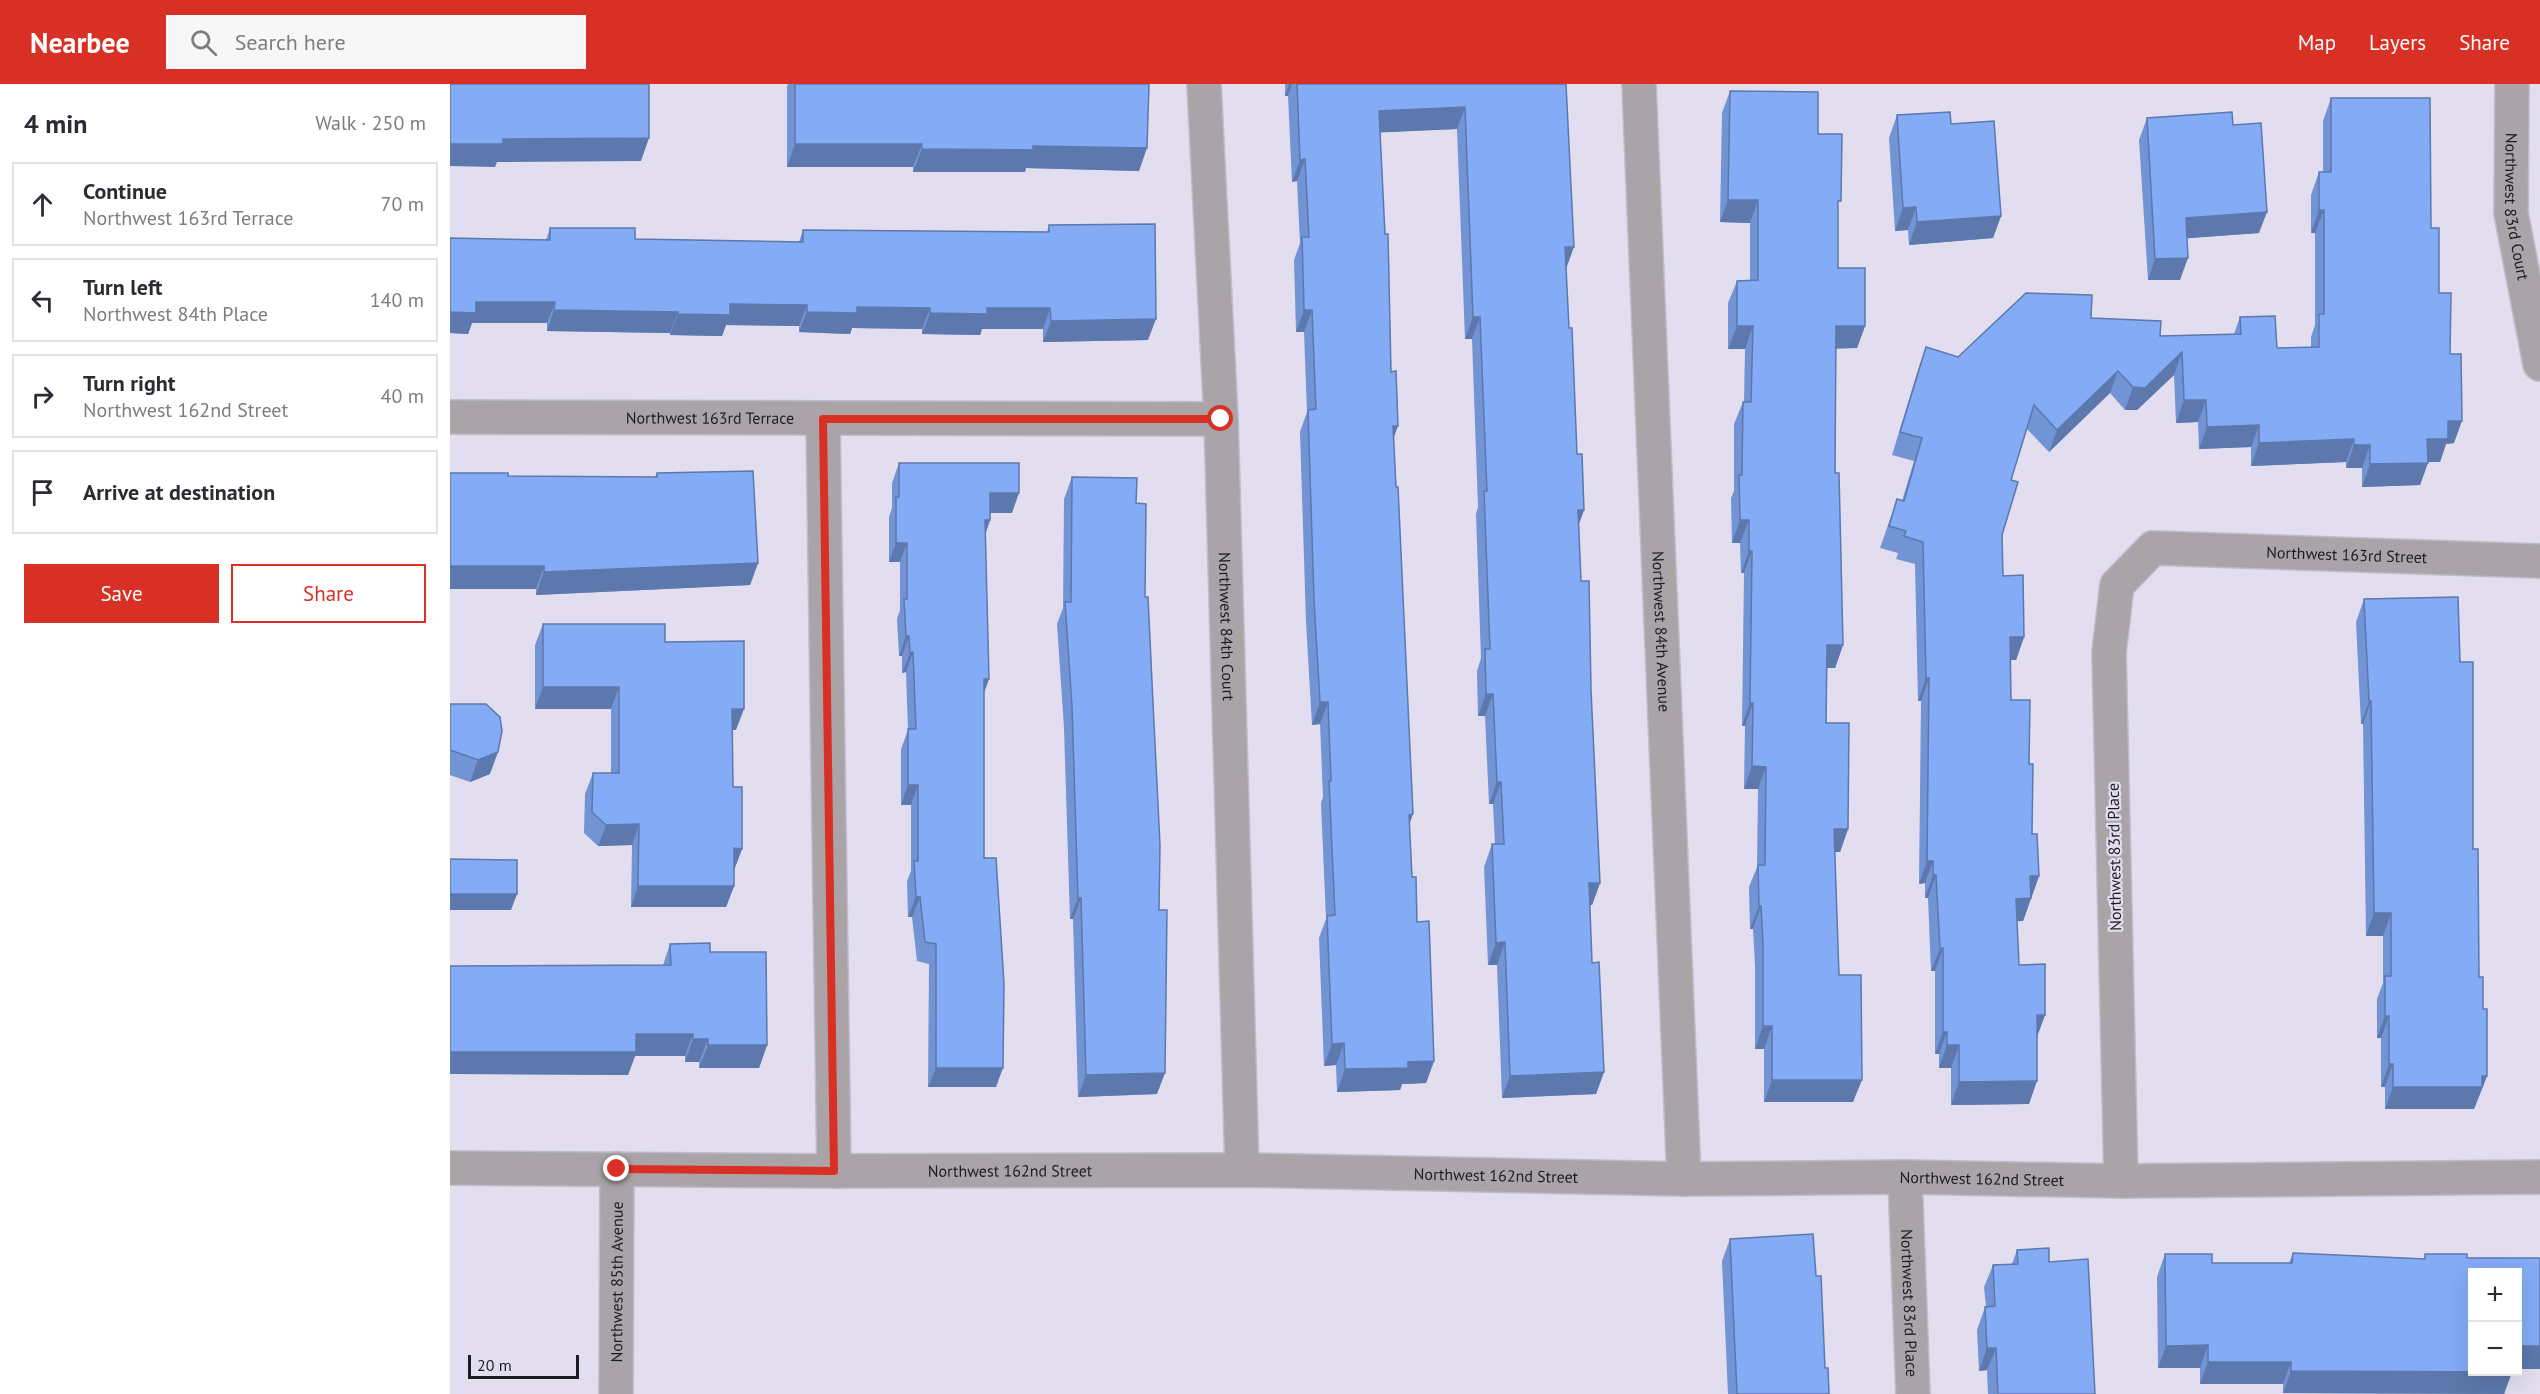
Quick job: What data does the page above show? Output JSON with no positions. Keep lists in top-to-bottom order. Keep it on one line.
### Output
{"streets":{"street":["Northwest 83rd Court","Northwest 163rd Terrace","Northwest 163rd Street","Northwest 84th Court","Northwest 84th Avenue","Northwest 83rd Place","Northwest 162nd Street","Northwest 85th Avenue"]},"crossings":[["Northwest 163rd Terrace","Northwest 84th Court"],["Northwest 163rd Street","Northwest 83rd Place"],["Northwest 84th Court","Northwest 162nd Street"],["Northwest 84th Avenue","Northwest 162nd Street"],["Northwest 83rd Place","Northwest 162nd Street"],["Northwest 162nd Street","Northwest 85th Avenue"]],"scale_bar":"20 m","page":{"header":"Nearbee","search":"Search here","nav":["Map","Layers","Share"],"heading":["4 min","Walk · 250 m"],"list":[["Continue","Northwest 163rd Terrace","70 m"],["Turn left","Northwest 84th Place","140 m"],["Turn right","Northwest 162nd Street","40 m"],"Arrive at destination"],"buttons":["Save","Share"],"map_buttons":["+","−"],"scale":"20 m"}}
